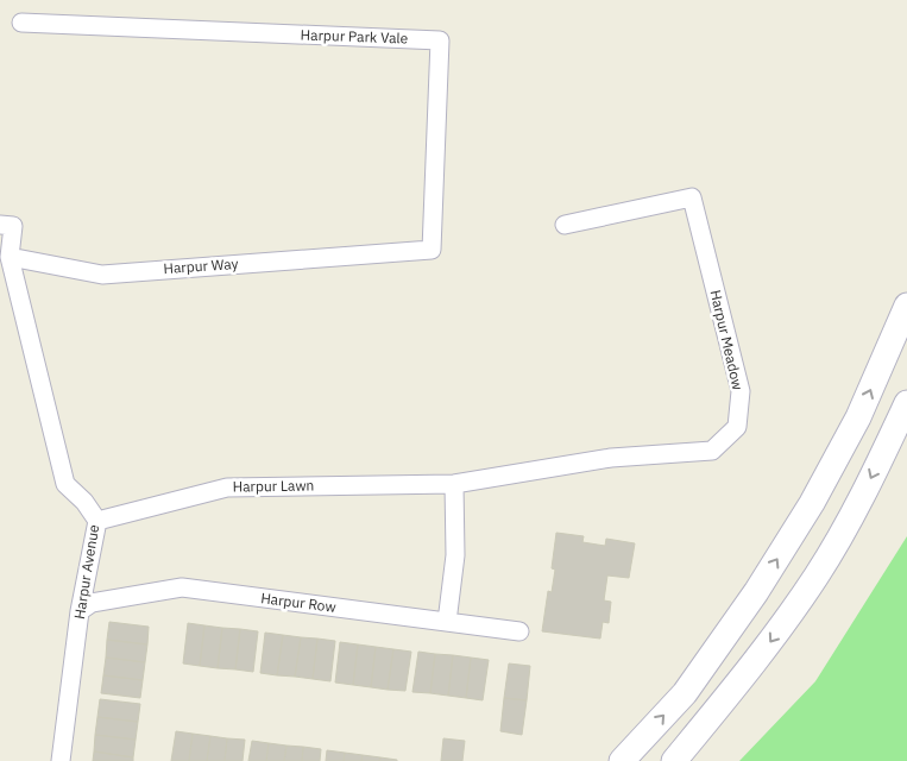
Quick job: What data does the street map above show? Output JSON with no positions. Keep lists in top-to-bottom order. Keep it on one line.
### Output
{"streets":{"street":["Harpur Park Vale","Harpur Way","Harpur Meadow","Harpur Lawn","Harpur Avenue","Harpur Row"]},"crossings":[["Harpur Park Vale","Harpur Way"],["Harpur Way","Harpur Avenue"],["Harpur Meadow","Harpur Lawn"],["Harpur Lawn","Harpur Avenue"],["Harpur Avenue","Harpur Row"]]}
